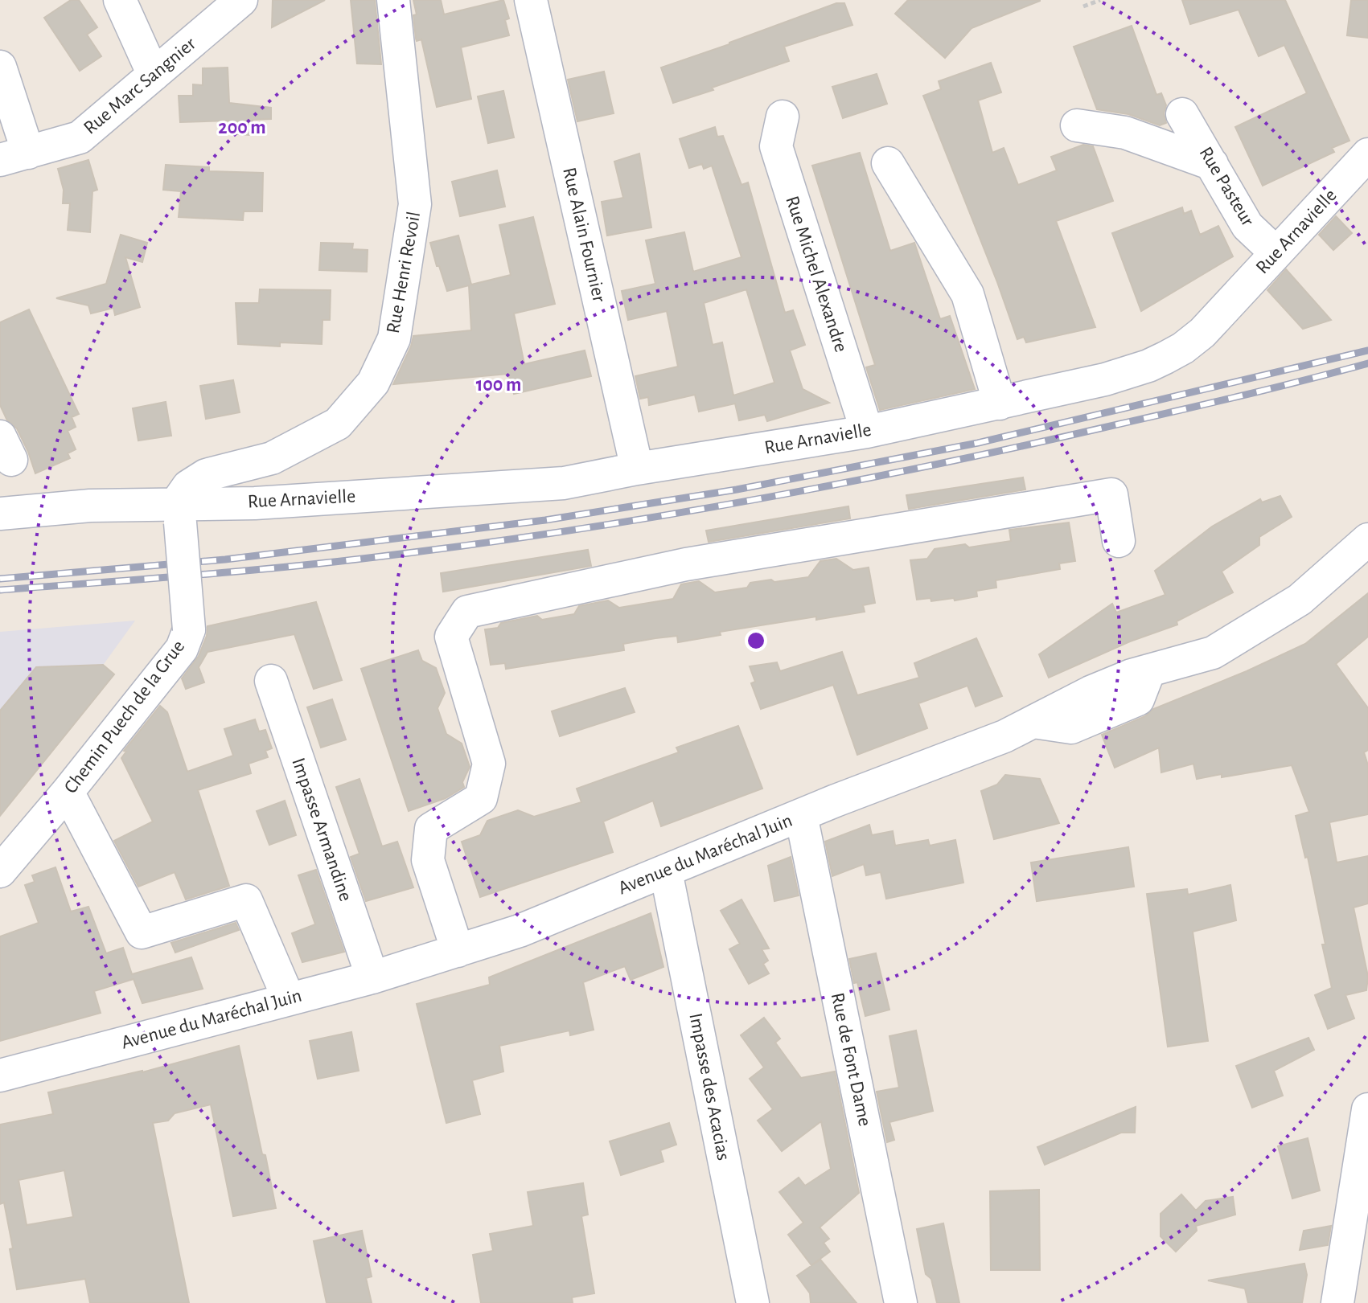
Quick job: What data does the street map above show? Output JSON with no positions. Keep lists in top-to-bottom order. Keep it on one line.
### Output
{"streets":{"street":["Rue Marc Sangnier","Rue Pasteur","Rue Arnavielle","Rue Alain Fournier","Rue Henri Revoil","Rue Michel Alexandre","Chemin Puech de la Grue","Impasse Armandine","Avenue du Maréchal Juin","Rue de Font Dame","Impasse des Acacias"]},"crossings":[["Rue Pasteur","Rue Arnavielle"],["Rue Arnavielle","Rue Alain Fournier"],["Rue Arnavielle","Rue Henri Revoil"],["Rue Arnavielle","Rue Michel Alexandre"],["Rue Arnavielle","Chemin Puech de la Grue"],["Rue Henri Revoil","Chemin Puech de la Grue"],["Impasse Armandine","Avenue du Maréchal Juin"],["Avenue du Maréchal Juin","Rue de Font Dame"],["Avenue du Maréchal Juin","Impasse des Acacias"]],"rings":["200 m","100 m"]}
